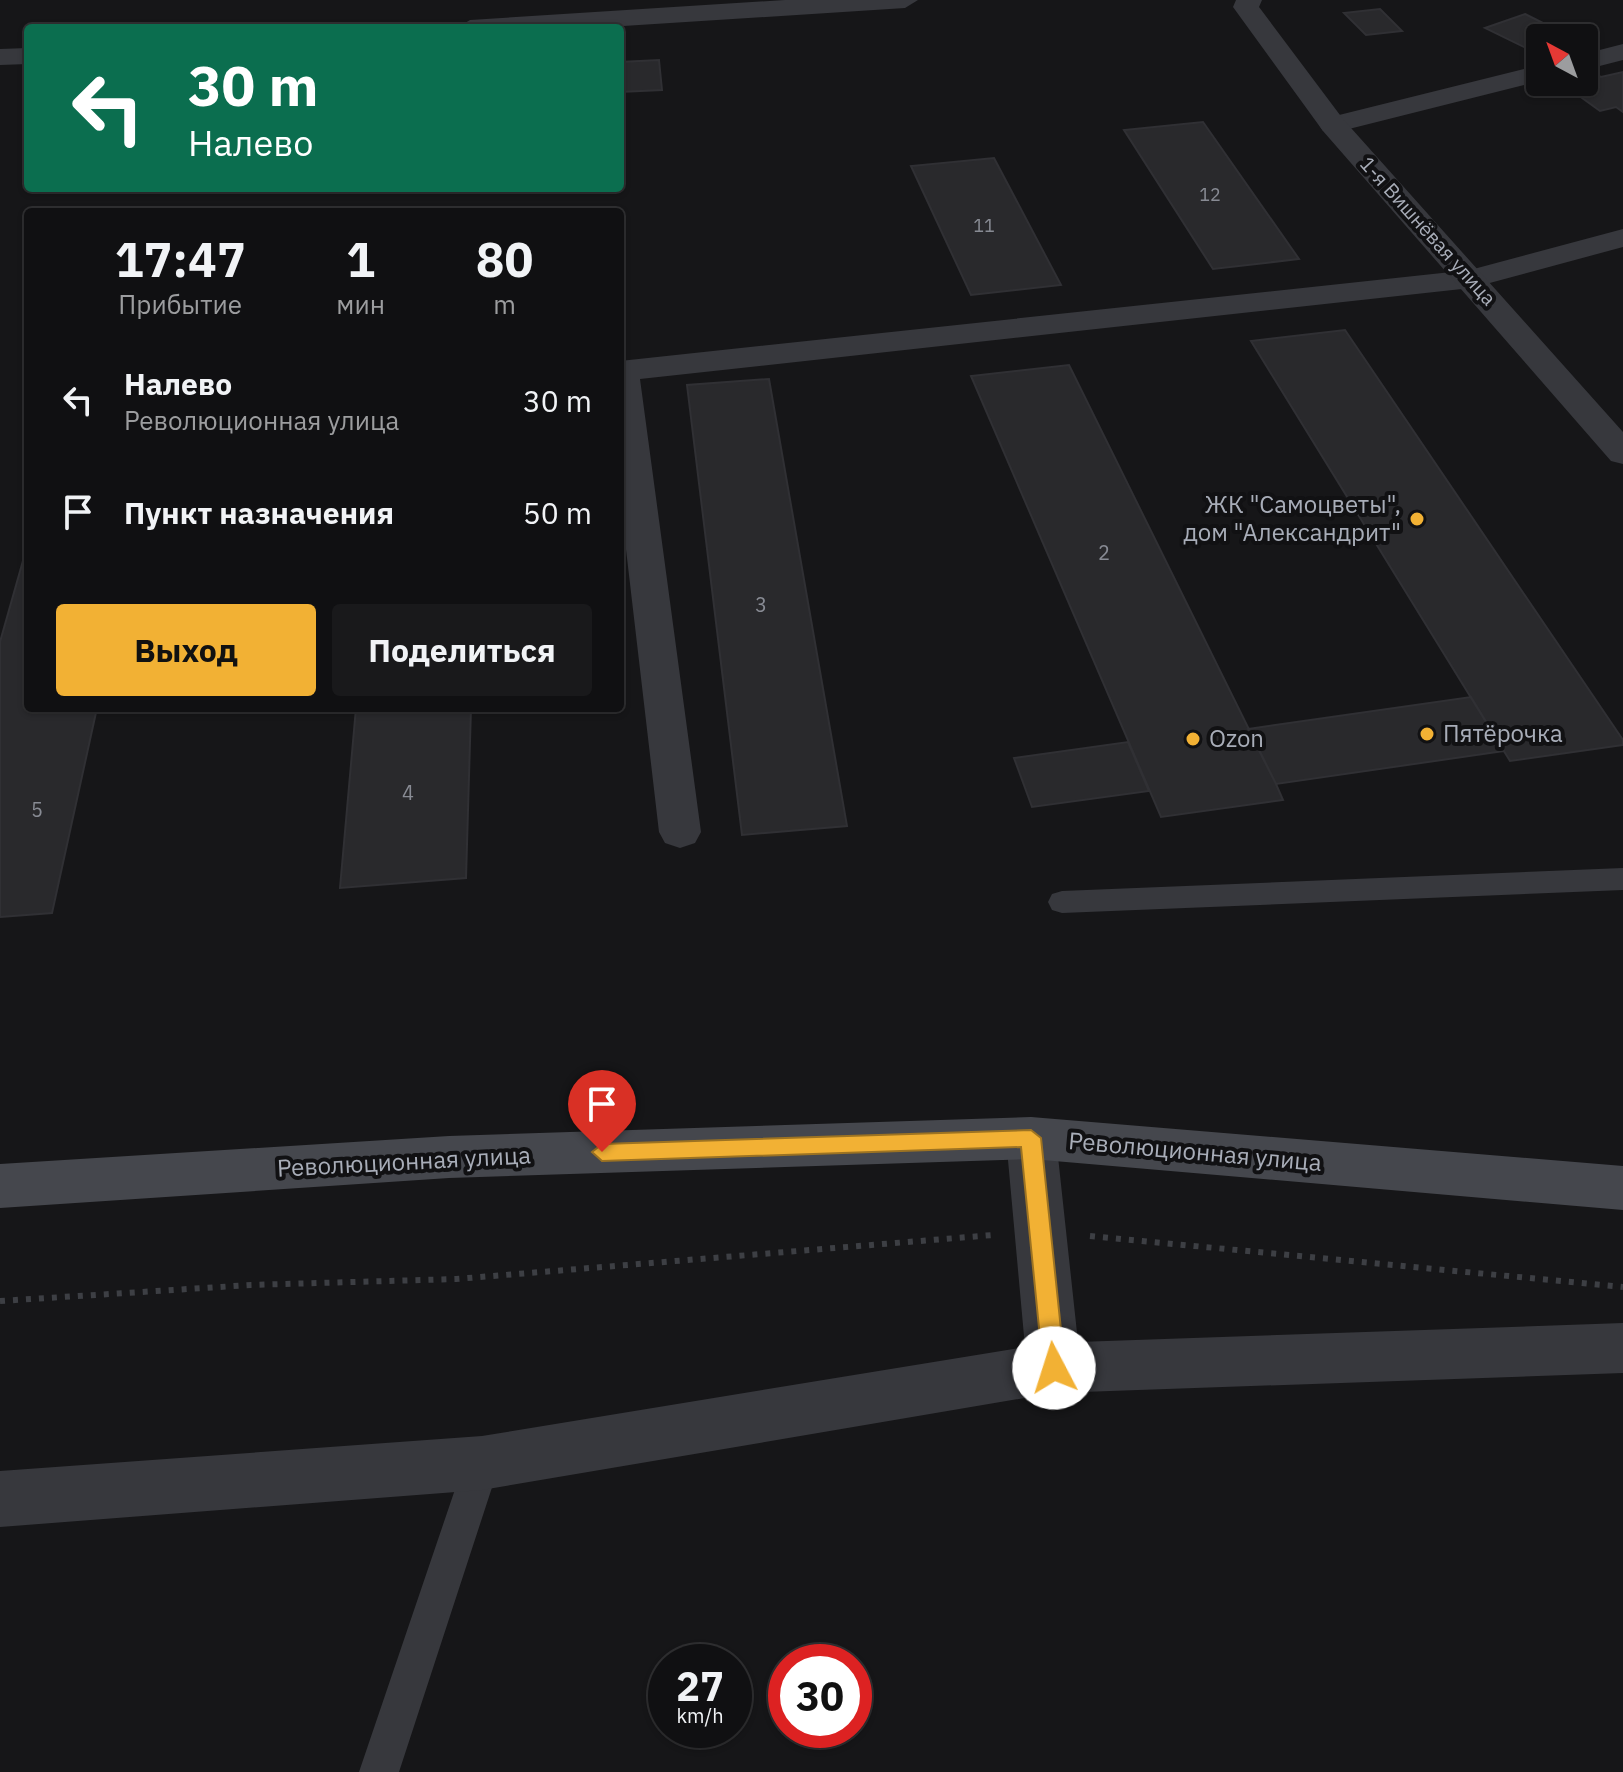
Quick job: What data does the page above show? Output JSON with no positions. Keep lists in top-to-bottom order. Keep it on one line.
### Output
{"streets":{"main road":["Революционная улица"],"street":["1-я Вишнёвая улица"]},"places":["ЖК \"Самоцветы\", дом \"Александрит\"","Пятёрочка","Ozon"],"house_numbers":["12","11","2","3","4","5"],"north":"top left","page":{"turn":["30 m","Налево"],"eta":["17:47","Прибытие","1","мин","80","m"],"list":[{"name":"Налево","note":"Революционная улица","value":"30 m"},{"name":"Пункт назначения","value":"50 m"}],"buttons":["Выход","Поделиться"],"speed":"27 km/h","limit":"30"}}
